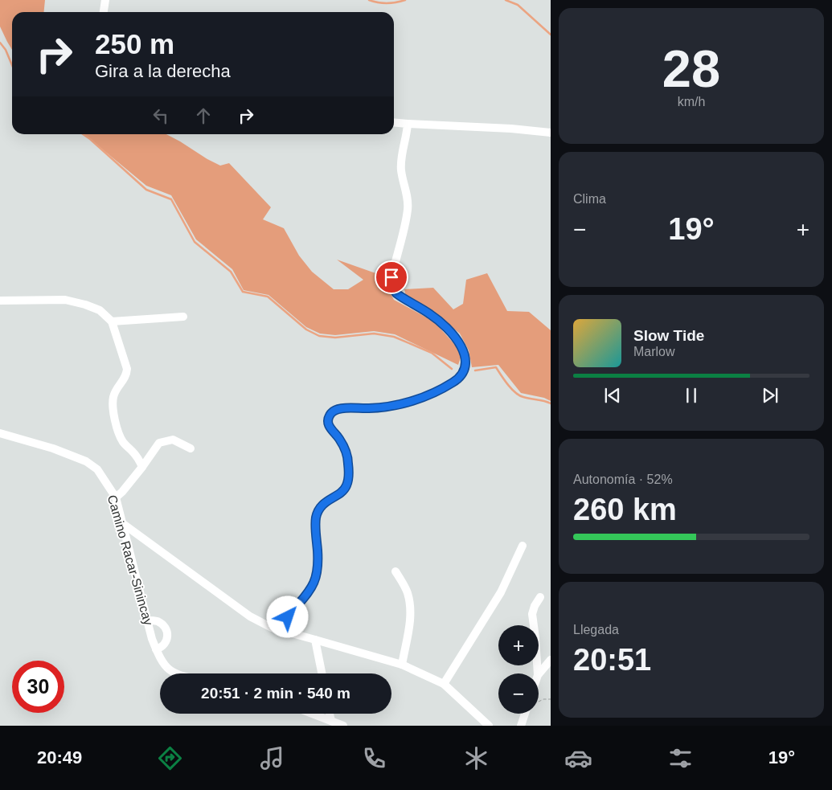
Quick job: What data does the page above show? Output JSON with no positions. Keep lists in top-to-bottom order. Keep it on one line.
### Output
{"streets":{"street":["Camino Racar-Sinincay"]},"page":{"tile":[["28","km/h"],"Clima",["Autonomía · 52%","260 km"],["Llegada","20:51"]],"turn":["250 m","Gira a la derecha"],"heat":["−","19°","+"],"song":["Slow Tide","Marlow"],"map_buttons":["+","−"],"limit":"30","trip":"20:51 · 2 min · 540 m","tabs":["20:49","19°"]}}
